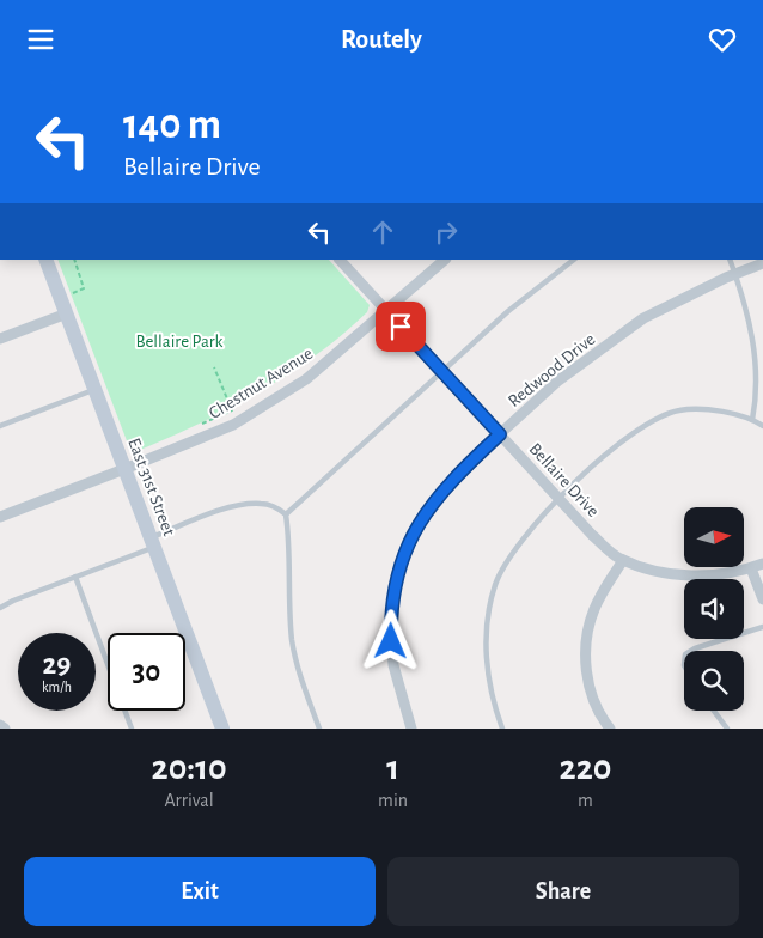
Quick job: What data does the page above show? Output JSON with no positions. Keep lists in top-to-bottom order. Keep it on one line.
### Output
{"streets":{"street":["Redwood Drive","Chestnut Avenue","Bellaire Drive","East 31st Street"]},"crossings":[["Redwood Drive","Bellaire Drive"],["Chestnut Avenue","Bellaire Drive"],["Chestnut Avenue","East 31st Street"]],"parks":["Bellaire Park"],"north":"right","page":{"header":"Routely","turn":["140 m","Bellaire Drive"],"speed":"29 km/h","limit":"30","eta":["20:10","Arrival","1","min","220","m"],"buttons":["Exit","Share"]}}
